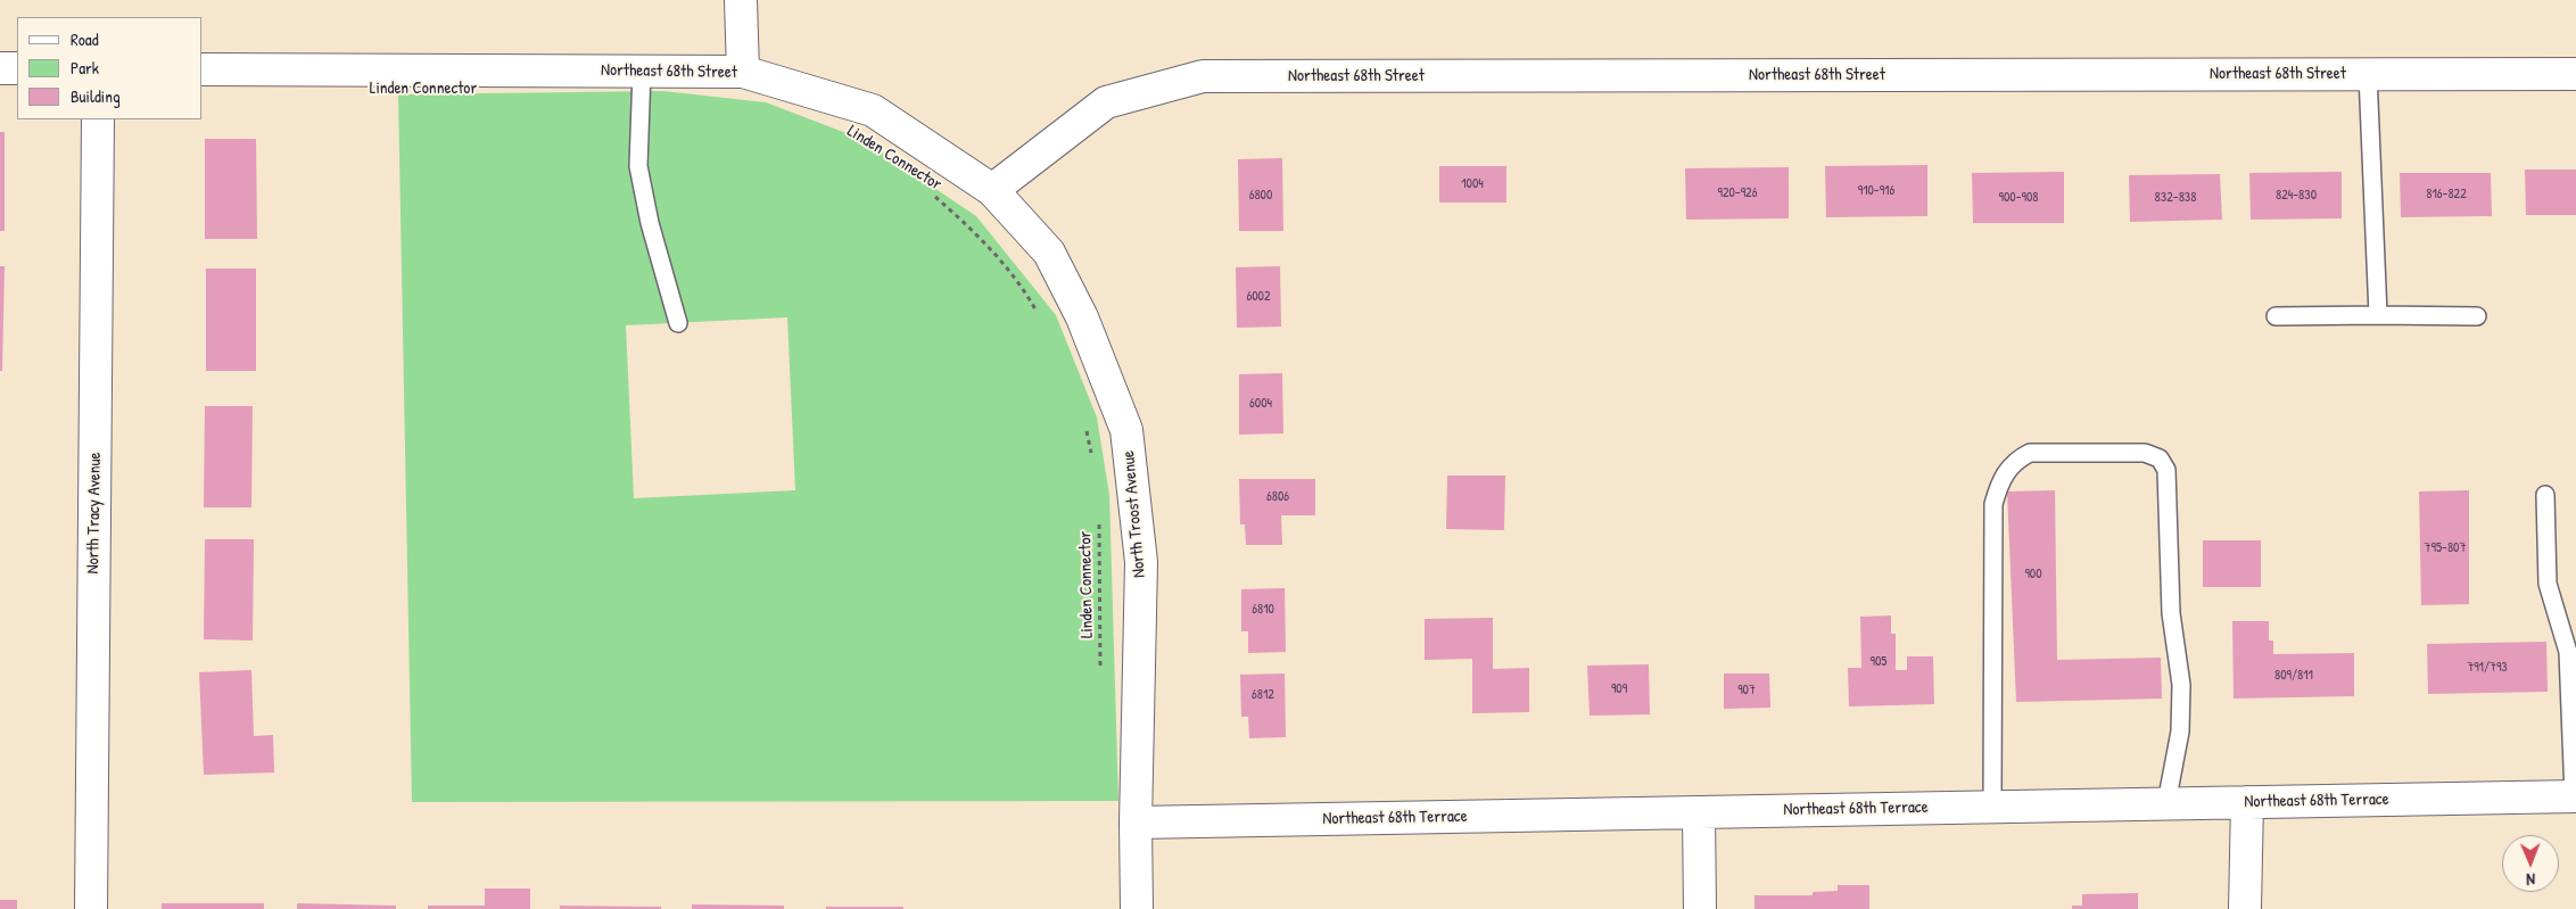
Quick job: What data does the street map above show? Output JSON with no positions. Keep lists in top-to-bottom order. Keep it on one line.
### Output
{"streets":{"street":["Northeast 68th Street","North Tracy Avenue","North Troost Avenue","Northeast 68th Terrace"],"path":["Linden Connector"]},"crossings":[["Northeast 68th Street","North Troost Avenue"],["North Troost Avenue","Northeast 68th Terrace"]],"house_numbers":["1004","910-916","920-926","816-822","6800","824-830","900-908","832-838","6002","6004","6806","795-807","900","6810","905","791/793","809/811","909","907","6812"],"legend":["Road","Park","Building"],"north":"bottom"}
